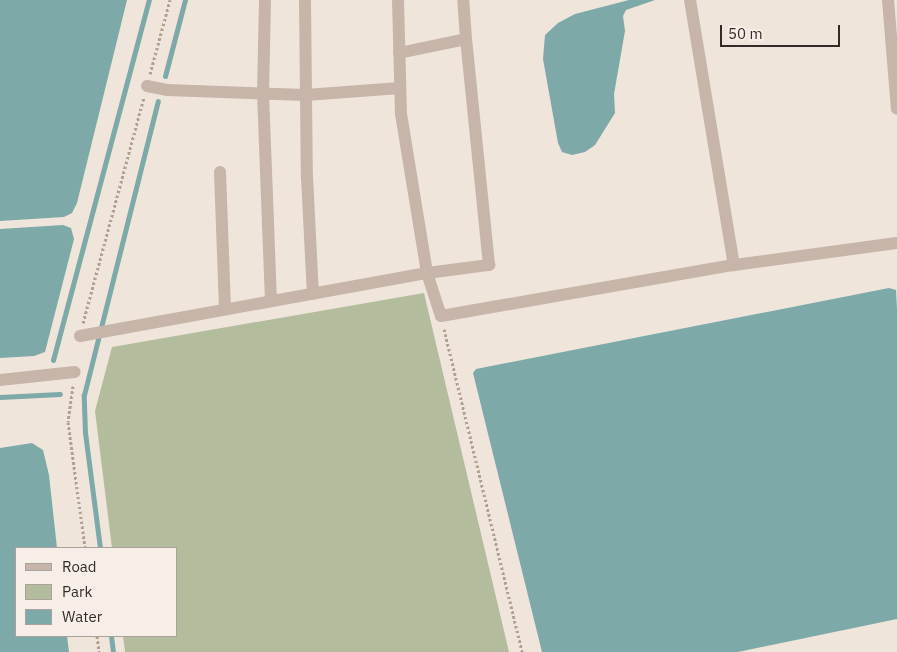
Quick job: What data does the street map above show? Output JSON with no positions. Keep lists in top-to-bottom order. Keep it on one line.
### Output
{"legend":["Road","Park","Water"],"scale_bar":"50 m"}
